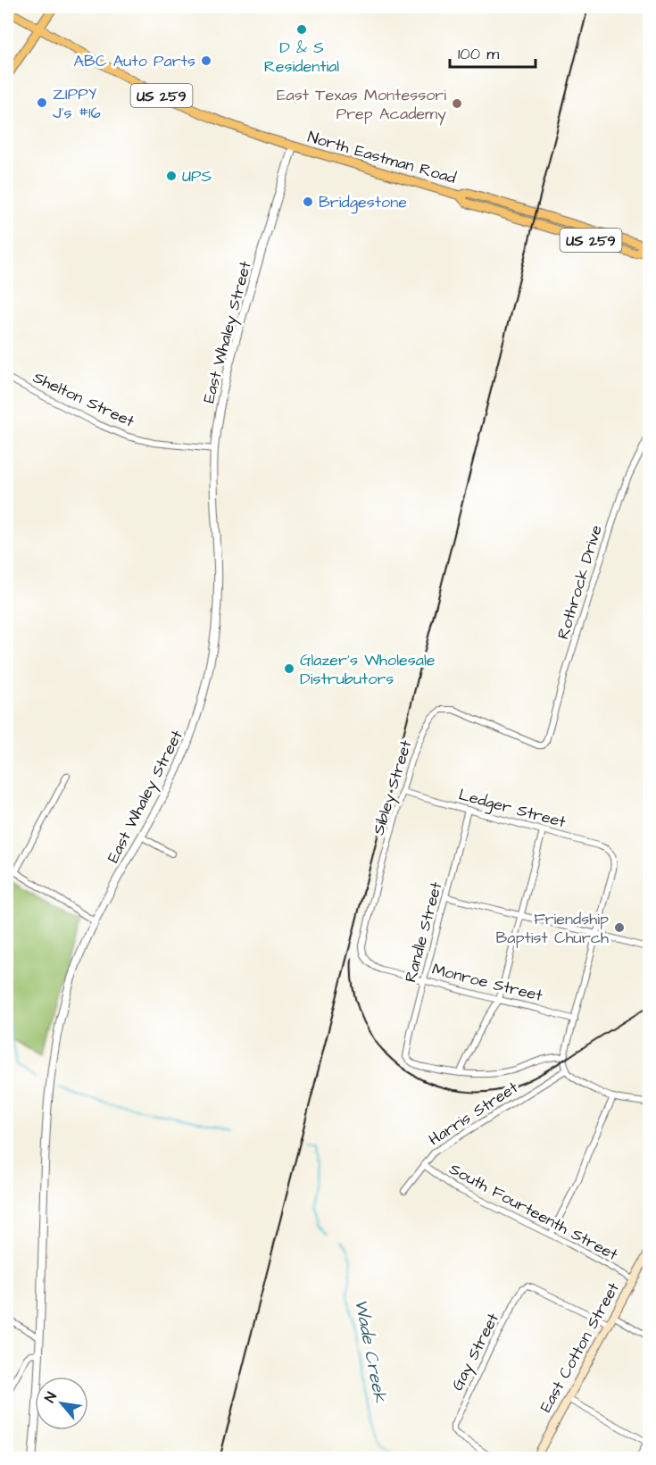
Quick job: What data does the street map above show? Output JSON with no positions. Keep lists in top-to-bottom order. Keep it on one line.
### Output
{"streets":{"main road":["US 259","North Eastman Road","East Cotton Street"],"street":["East Whaley Street","Shelton Street","Rothrock Drive","Sibley Street","Ledger Street","Randle Street","Monroe Street","Harris Street","South Fourteenth Street","Gay Street"]},"crossings":[["North Eastman Road","East Whaley Street"],["East Whaley Street","Shelton Street"],["Rothrock Drive","Sibley Street"],["Sibley Street","Ledger Street"],["Sibley Street","Monroe Street"],["Ledger Street","Randle Street"],["Randle Street","Monroe Street"],["Harris Street","South Fourteenth Street"],["South Fourteenth Street","East Cotton Street"],["East Cotton Street","Gay Street"]],"water":["Wade Creek"],"places":["D & S Residential","ABC Auto Parts","ZIPPY J's #16","East Texas Montessori Prep Academy","UPS","Bridgestone","Glazer's Wholesale Distrubutors","Friendship Baptist Church"],"scale_bar":"100 m","north":"top left"}
